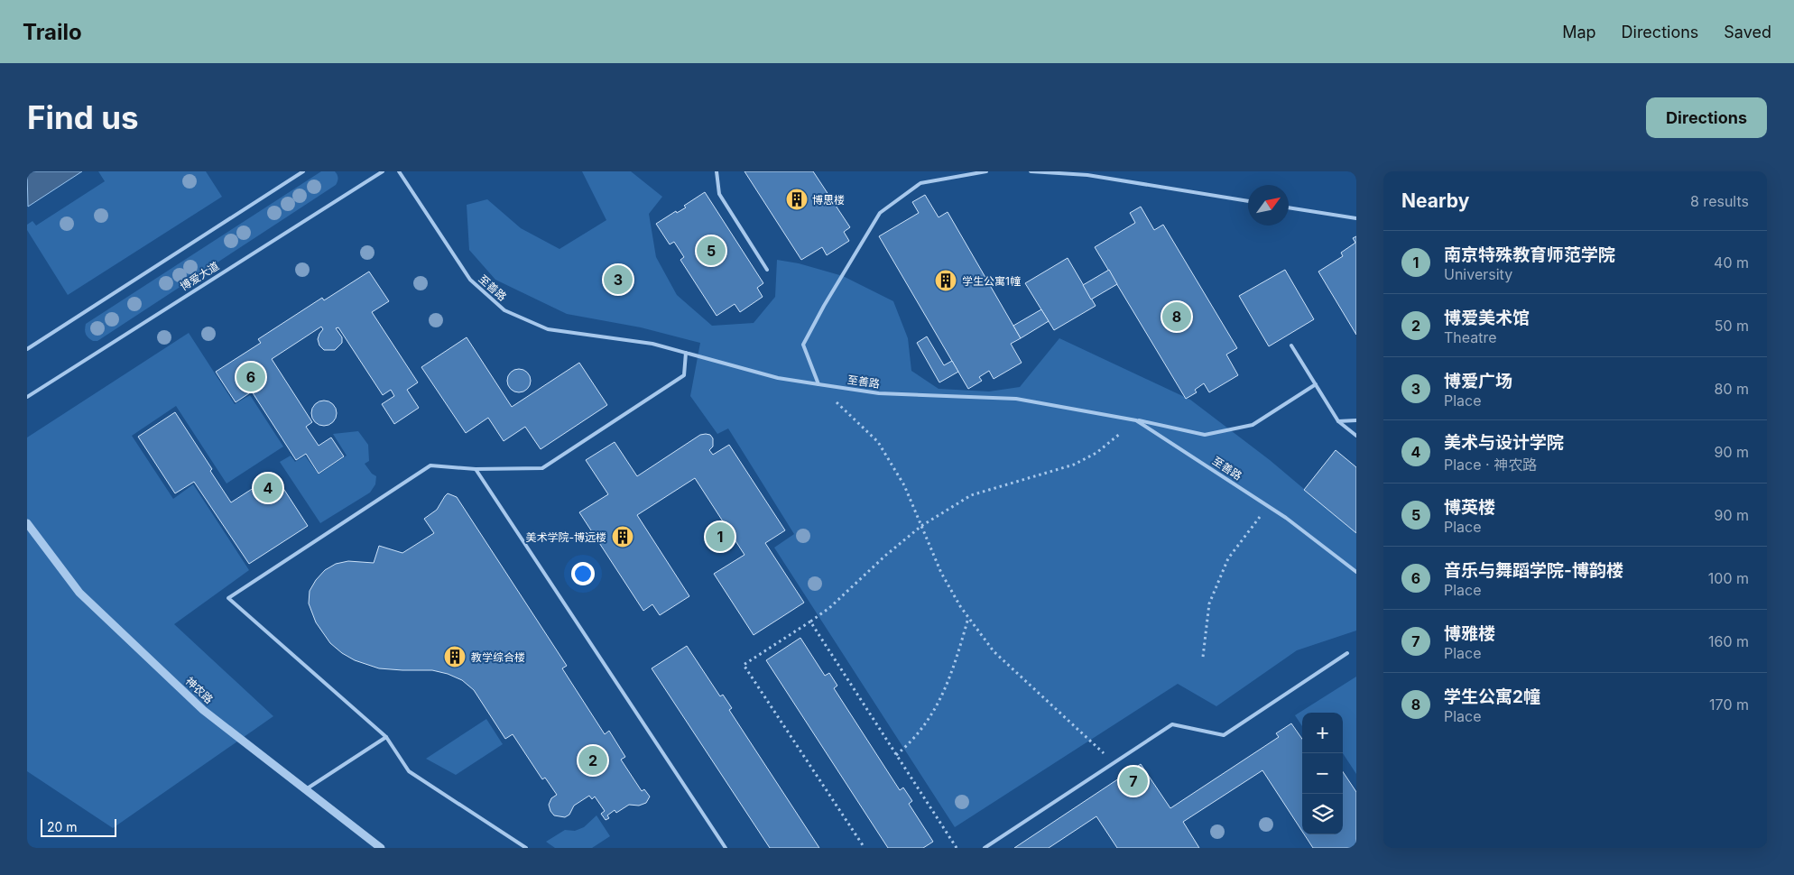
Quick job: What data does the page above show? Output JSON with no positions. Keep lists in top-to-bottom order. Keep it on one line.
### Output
{"streets":{"street":["神农路"],"lane":["博爱大道","至善路"]},"places":{"building":["博思楼","学生公寓1幢","美术学院-博远楼","教学综合楼"]},"scale_bar":"20 m","north":"top right","page":{"header":"Trailo","nav":["Map","Directions","Saved"],"buttons":"Directions","title":"Find us","heading":["Nearby","8 results"],"list":[{"mark":"1","name":"南京特殊教育师范学院","note":"University","value":"40 m"},{"mark":"2","name":"博爱美术馆","note":"Theatre","value":"50 m"},{"mark":"3","name":"博爱广场","note":"Place","value":"80 m"},{"mark":"4","name":"美术与设计学院","note":"Place · 神农路","value":"90 m"},{"mark":"5","name":"博英楼","note":"Place","value":"90 m"},{"mark":"6","name":"音乐与舞蹈学院-博韵楼","note":"Place","value":"100 m"},{"mark":"7","name":"博雅楼","note":"Place","value":"160 m"},{"mark":"8","name":"学生公寓2幢","note":"Place","value":"170 m"}],"pins":["5","3","8","6","4","1","2","7"],"map_buttons":["+","−"],"scale":"20 m"}}
